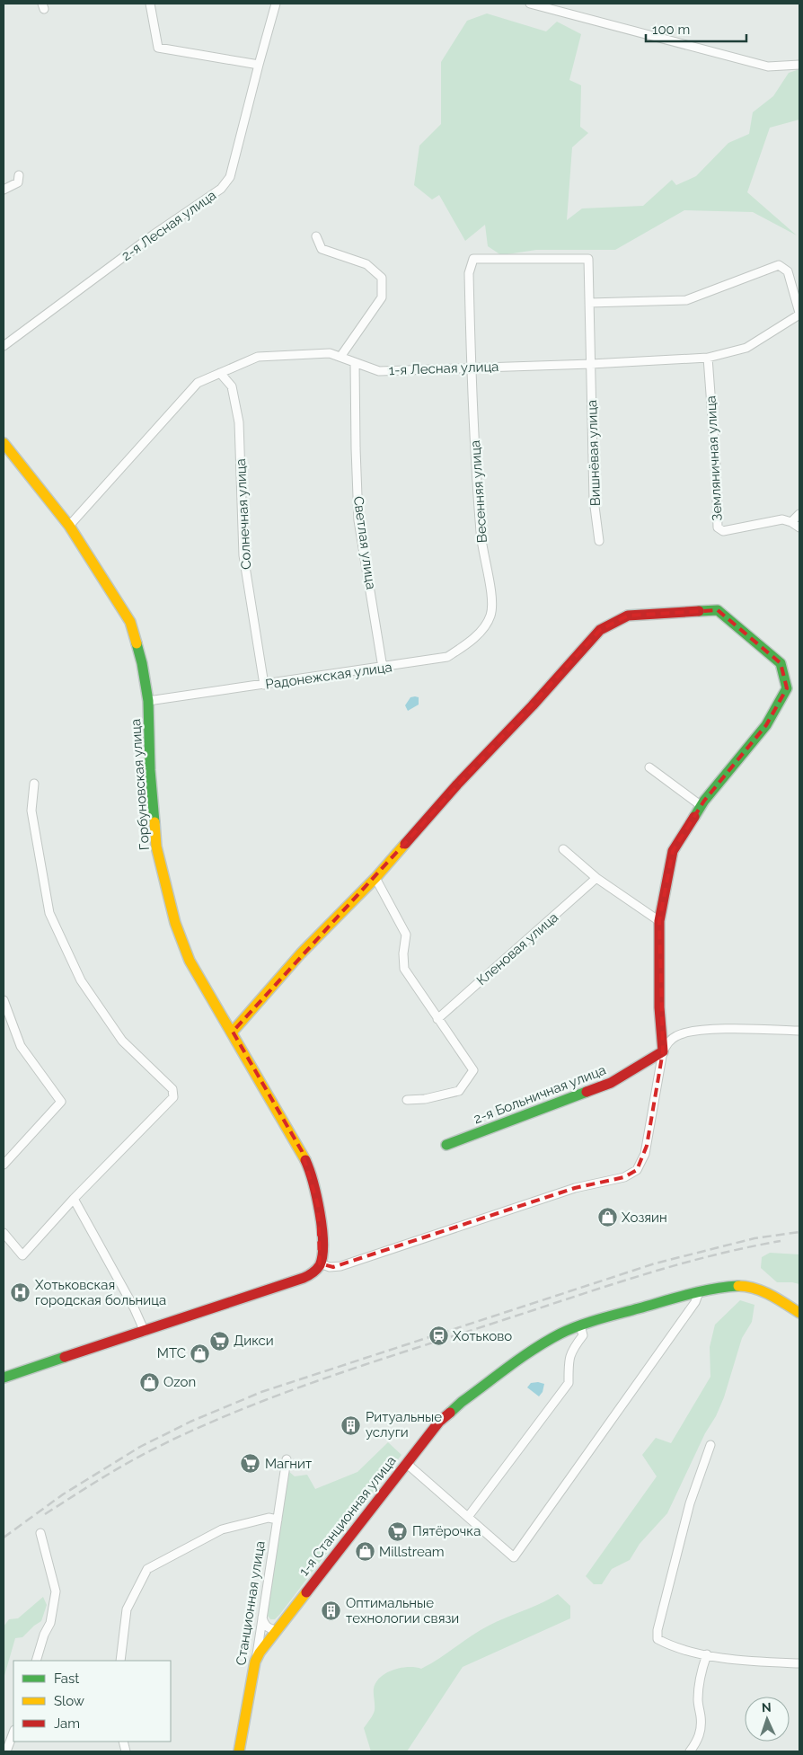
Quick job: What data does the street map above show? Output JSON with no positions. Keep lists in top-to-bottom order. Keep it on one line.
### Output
{"streets":{"main road":["Горбуновская улица","2-я Больничная улица","1-я Станционная улица","Станционная улица"],"street":["2-я Лесная улица","1-я Лесная улица","Вишнёвая улица","Земляничная улица","Весенняя улица","Солнечная улица","Светлая улица","Радонежская улица","Кленовая улица"]},"crossings":[["1-я Лесная улица","Вишнёвая улица"],["1-я Лесная улица","Земляничная улица"],["1-я Лесная улица","Весенняя улица"],["1-я Лесная улица","Солнечная улица"],["1-я Лесная улица","Светлая улица"],["1-я Лесная улица","Горбуновская улица"],["Вишнёвая улица","Весенняя улица"],["Весенняя улица","Радонежская улица"],["Солнечная улица","Радонежская улица"],["Светлая улица","Радонежская улица"],["Радонежская улица","Горбуновская улица"],["1-я Станционная улица","Станционная улица"]],"places":{"shop":["Хозяин","МТС","Ozon","Millstream"],"hospital":["Хотьковская городская больница"],"station":["Хотьково"],"supermarket":["Дикси","Магнит","Пятёрочка"],"building":["Ритуальные услуги","Оптимальные технологии связи"]},"legend":["Fast","Slow","Jam"],"scale_bar":"100 m","north":"top"}
